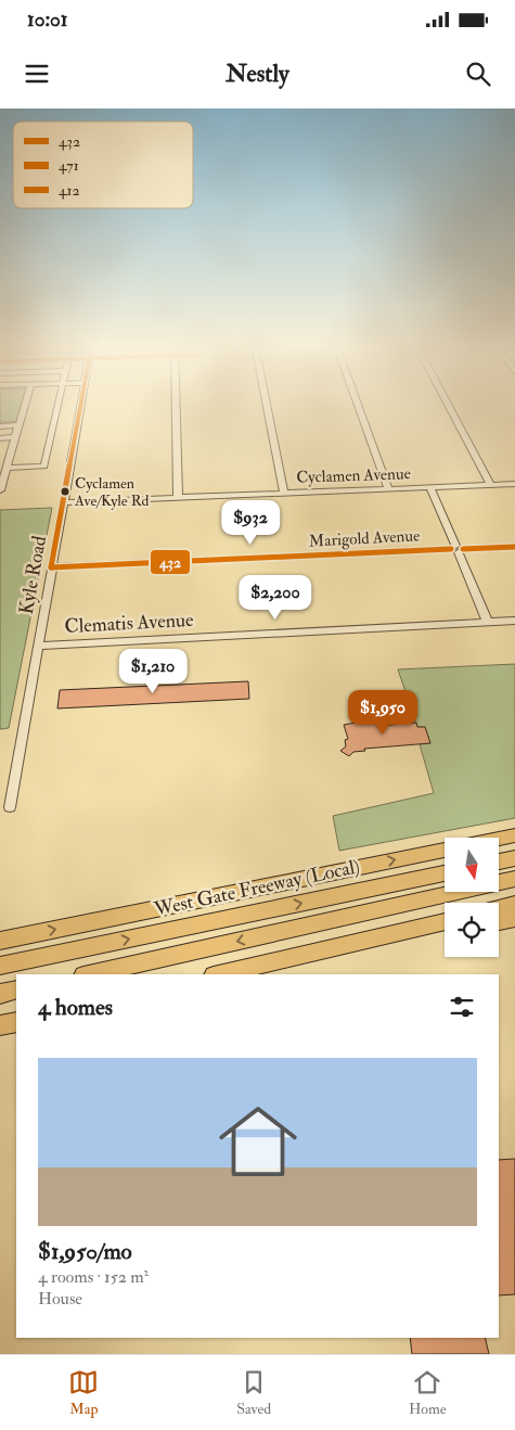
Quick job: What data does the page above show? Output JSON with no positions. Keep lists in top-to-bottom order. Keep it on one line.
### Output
{"streets":{"highway":["West Gate Freeway (Local)"],"street":["Cyclamen Avenue","Marigold Avenue","Kyle Road","Clematis Avenue"]},"crossings":[["Cyclamen Avenue","Kyle Road"],["Marigold Avenue","Kyle Road"],["Kyle Road","Clematis Avenue"]],"places":["Cyclamen Ave/Kyle Rd"],"lines":["transit line 432"],"legend":["432","471","412"],"north":"bottom","page":{"status":"10:01","header":"Nestly","price":["$932","$2,200","$1,210","$1,950"],"heading":"4 homes","list":[{"name":"$1,950/mo","note":"4 rooms · 152 m² · House"}],"tabs":["Map","Saved","Home"]}}
